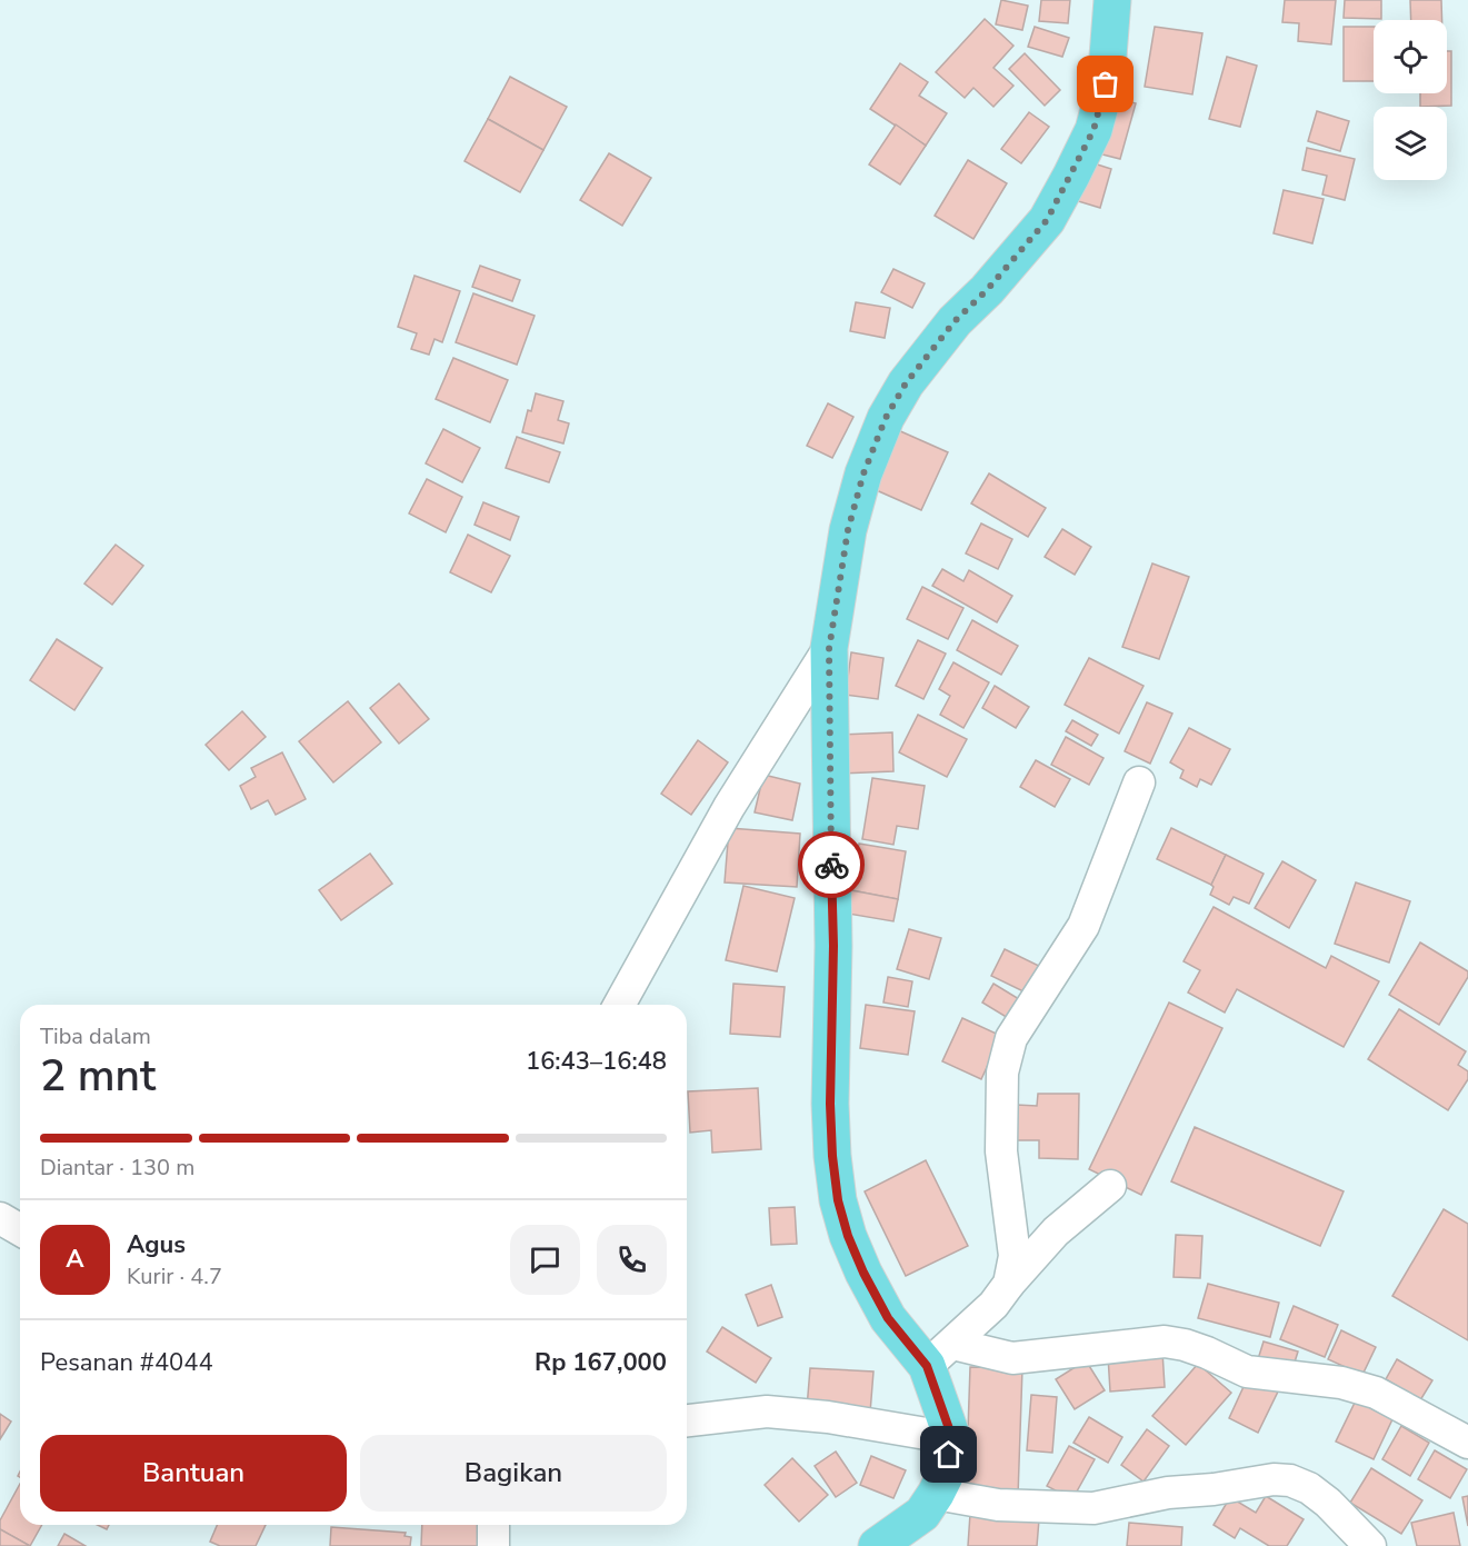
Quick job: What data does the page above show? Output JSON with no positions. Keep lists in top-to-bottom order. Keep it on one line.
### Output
{"page":{"heading":["2 mnt","Tiba dalam","16:43–16:48"],"panel":["Agus","Kurir · 4.7","Pesanan #4044","Rp 167,000"],"bar":"Diantar · 130 m","round":"A","buttons":["Bantuan","Bagikan"]}}
